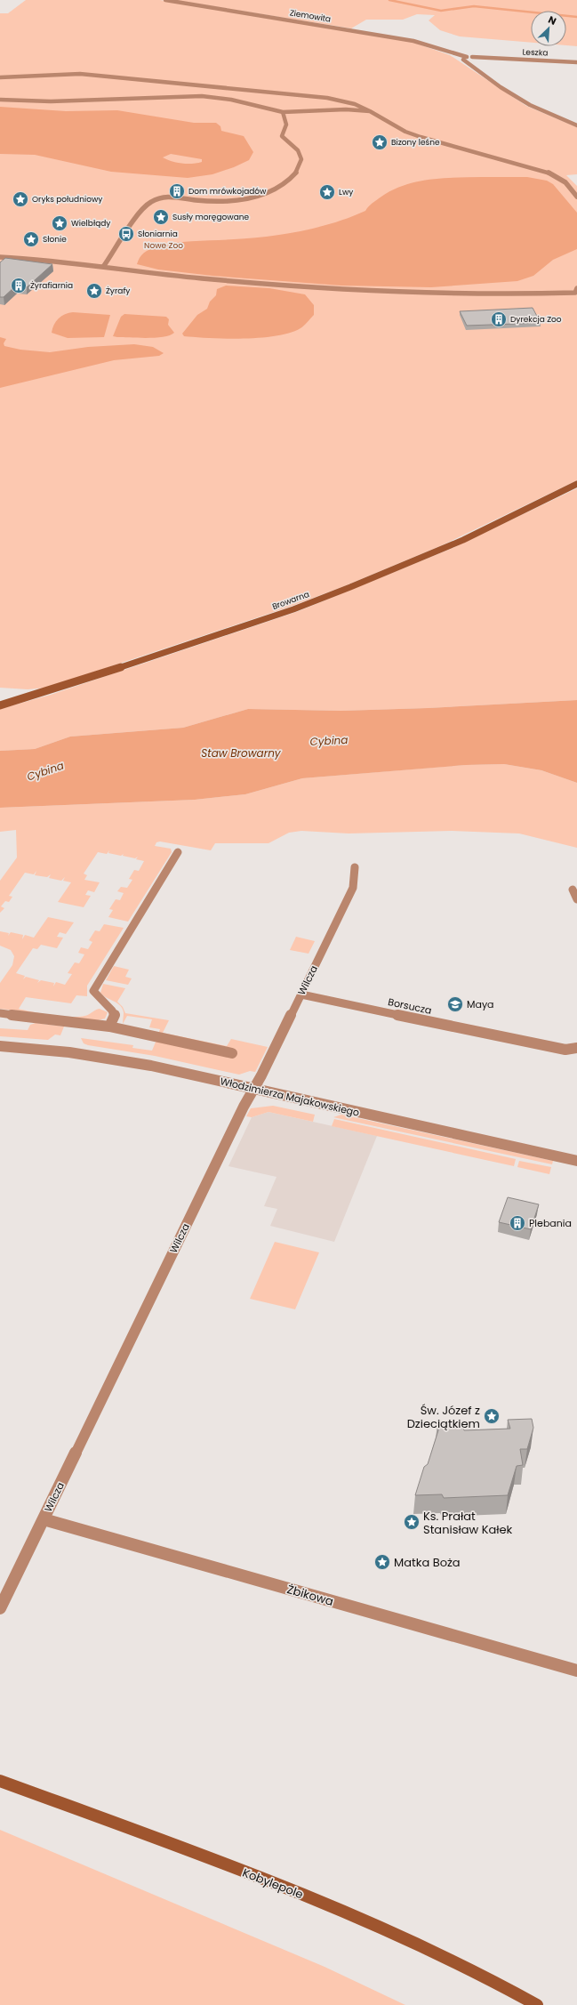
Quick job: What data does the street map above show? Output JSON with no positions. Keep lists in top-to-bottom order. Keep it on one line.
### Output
{"streets":{"street":["Ziemowita","Leszka","Browarna","Wilcza","Borsucza","Włodzimierza Majakowskiego","Żbikowa","Kobylepole"]},"crossings":[["Wilcza","Borsucza"],["Wilcza","Włodzimierza Majakowskiego"],["Wilcza","Żbikowa"]],"water":["Cybina","Staw Browarny"],"parks":["Nowe Zoo"],"places":{"place":["Bizony leśne","Lwy","Oryks południowy","Susły moręgowane","Wielbłądy","Słonie","Żyrafy","Św. Józef z Dzieciątkiem","Ks. Prałat Stanisław Kałek","Matka Boża"],"building":["Dom mrówkojadów","Żyrafiarnia","Dyrekcja Zoo","Plebania"],"bus stop":["Słoniarnia"],"school or university":["Maya"]},"north":"top right"}
